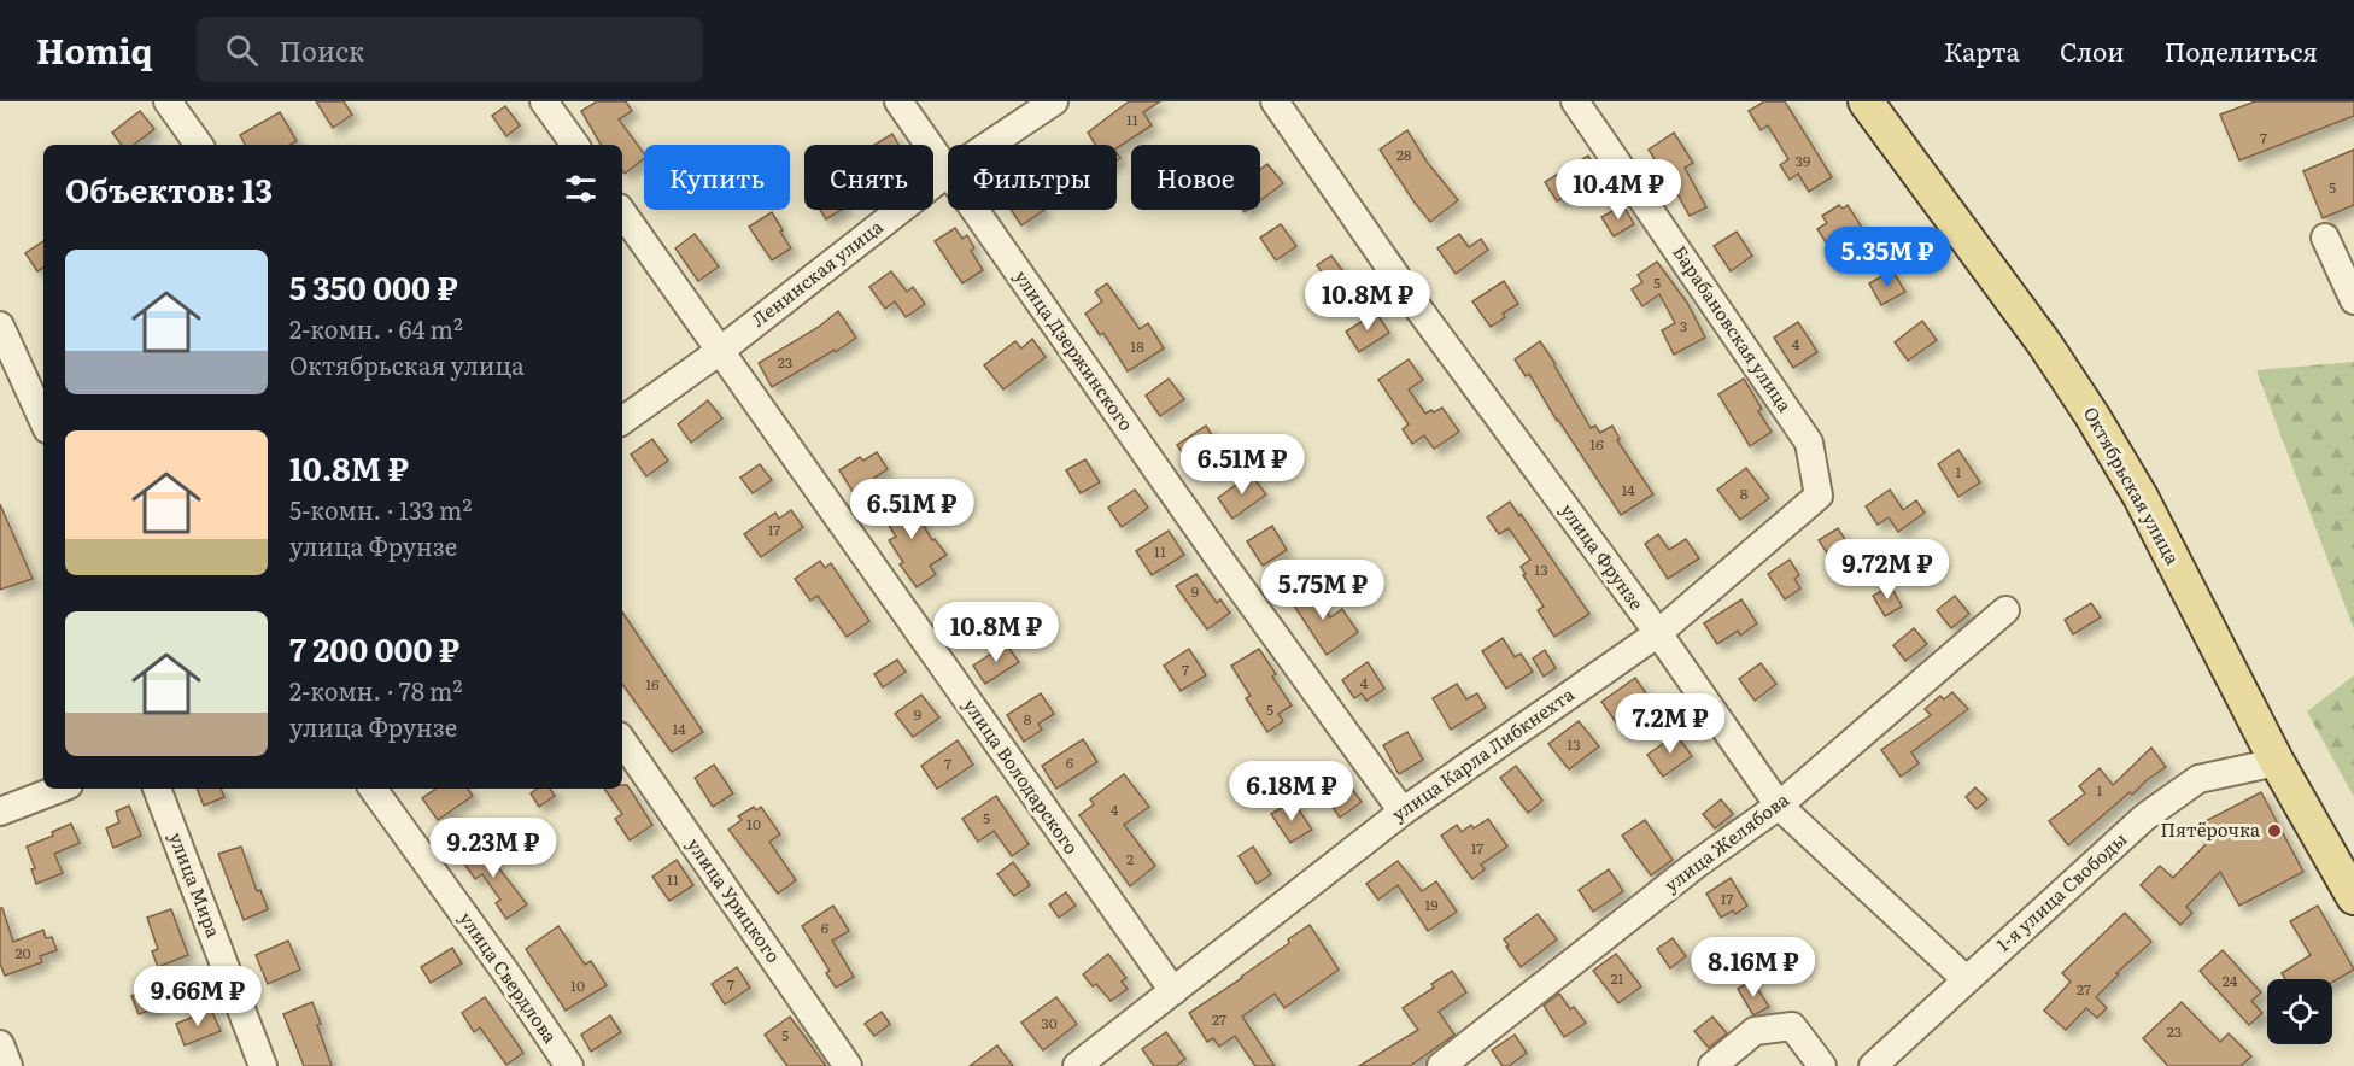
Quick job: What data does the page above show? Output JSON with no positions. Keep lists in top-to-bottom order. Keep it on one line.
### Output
{"streets":{"main road":["Октябрьская улица"],"street":["Ленинская улица","Барабановская улица","улица Дзержинского","улица Фрунзе","улица Карла Либкнехта","улица Володарского","улица Желябова","улица Мира","1-я улица Свободы","улица Урицкого","улица Свердлова"]},"crossings":[["Ленинская улица","улица Дзержинского"],["Ленинская улица","улица Володарского"],["Барабановская улица","улица Карла Либкнехта"],["улица Дзержинского","улица Карла Либкнехта"],["Октябрьская улица","1-я улица Свободы"],["улица Фрунзе","улица Карла Либкнехта"],["улица Фрунзе","улица Желябова"],["улица Фрунзе","1-я улица Свободы"],["улица Карла Либкнехта","улица Володарского"]],"places":["Пятёрочка"],"house_numbers":["11","7","28","39","5","5","3","4","18","23","16","1","14","8","17","11","13","9","7","4","16","5","9","8","14","13","6","7","1","4","5","10","17","2","11","17","19","6","20","21","24","7","10","27","27","30","23","5"],"page":{"header":"Homiq","search":"Поиск","nav":["Карта","Слои","Поделиться"],"chip":["Купить","Снять","Фильтры","Новое"],"heading":"Объектов: 13","price":["10.4M ₽","5.35M ₽","10.8M ₽","6.51M ₽","6.51M ₽","9.72M ₽","5.75M ₽","10.8M ₽","7.2M ₽","6.18M ₽","9.23M ₽","8.16M ₽","9.66M ₽"],"list":[{"name":"5 350 000 ₽","note":"2-комн. · 64 m² · Октябрьская улица"},{"name":"10.8M ₽","note":"5-комн. · 133 m² · улица Фрунзе"},{"name":"7 200 000 ₽","note":"2-комн. · 78 m² · улица Фрунзе"}]}}
